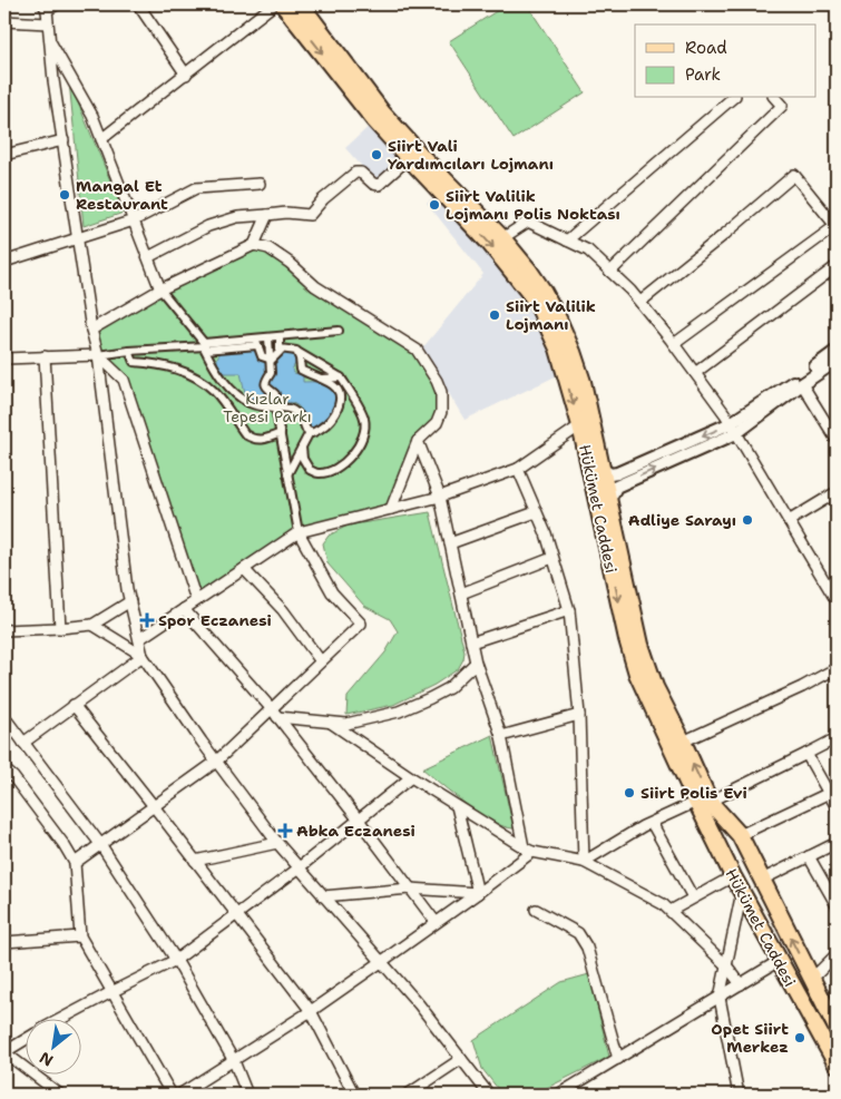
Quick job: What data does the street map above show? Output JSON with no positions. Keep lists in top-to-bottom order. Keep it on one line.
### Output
{"streets":{"main road":["Hükümet Caddesi"]},"parks":["Kızlar Tepesi Parkı"],"places":{"other":["Siirt Vali Yardımcıları Lojmanı","Mangal Et Restaurant","Siirt Valilik Lojmanı Polis Noktası","Siirt Valilik Lojmanı","Adliye Sarayı","Siirt Polis Evi","Opet Siirt Merkez"],"health":["Spor Eczanesi","Abka Eczanesi"]},"legend":["Road","Park"],"north":"bottom left"}
